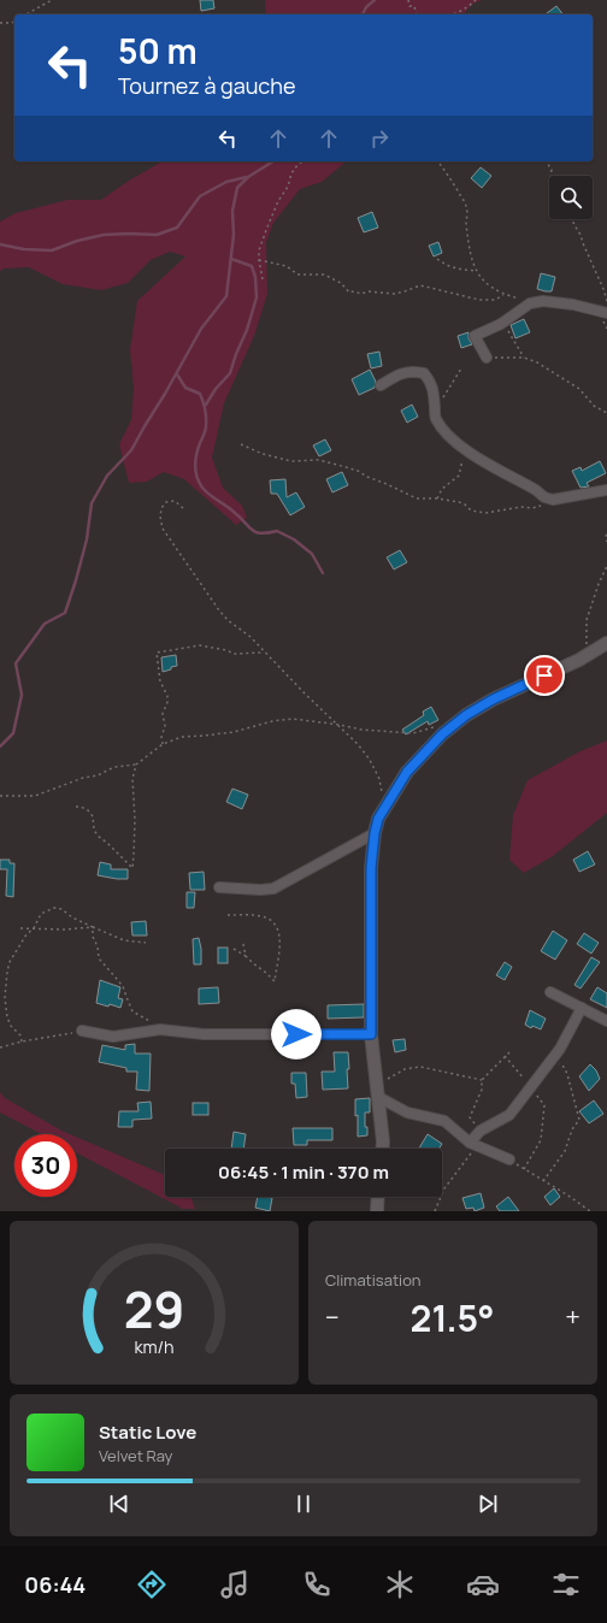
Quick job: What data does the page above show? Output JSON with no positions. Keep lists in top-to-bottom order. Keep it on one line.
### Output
{"page":{"turn":["50 m","Tournez à gauche"],"limit":"30","trip":"06:45 · 1 min · 370 m","tile":"Climatisation","heat":["−","21.5°","+"],"song":["Static Love","Velvet Ray"],"tabs":"06:44","gauge":["29","km/h"]}}
